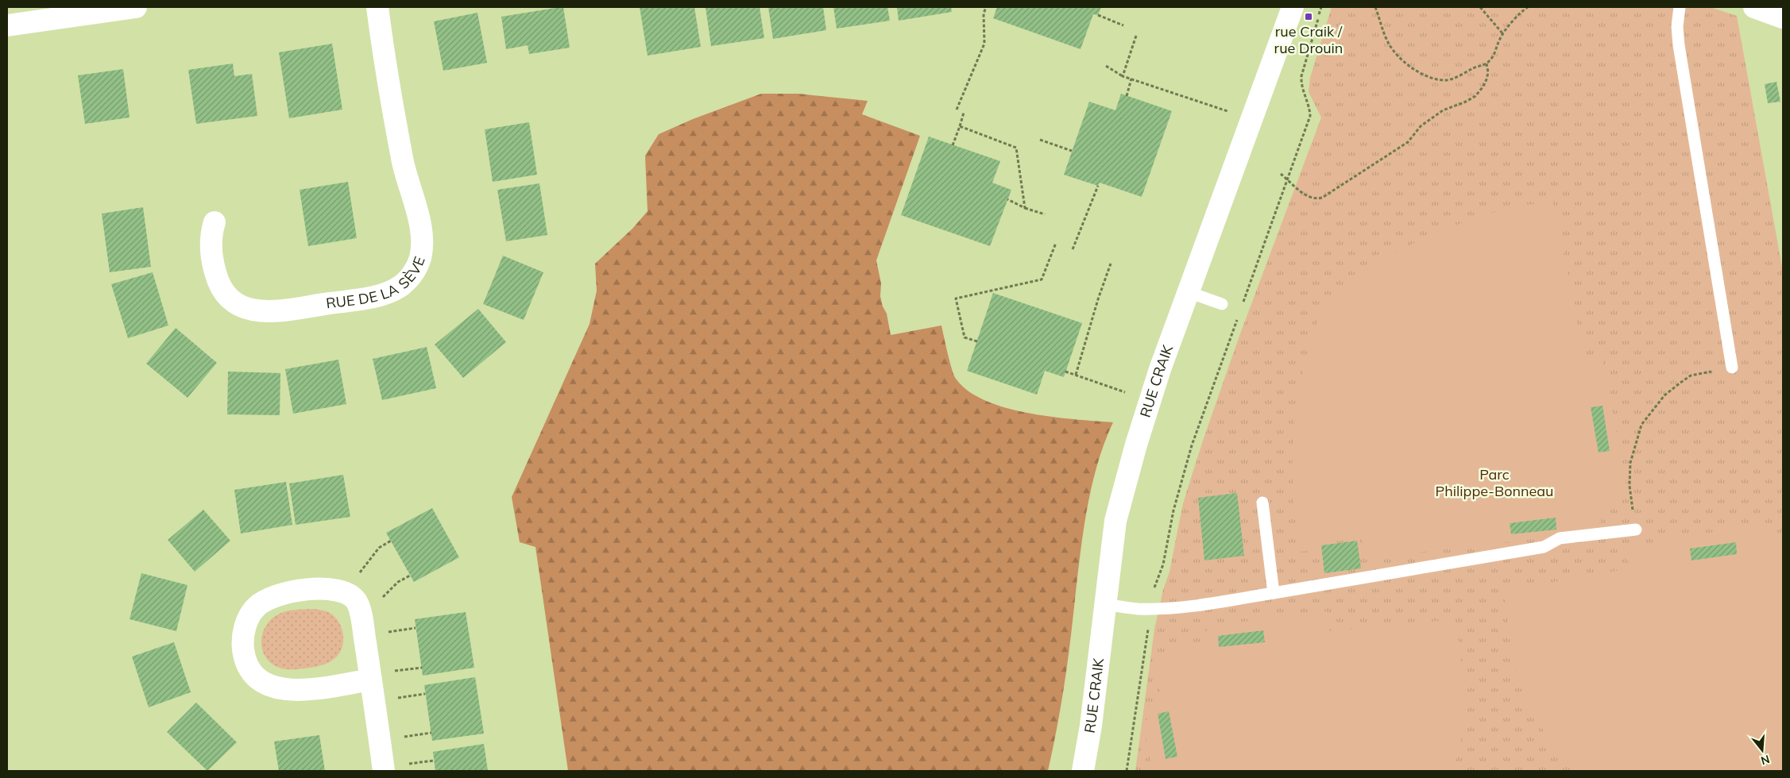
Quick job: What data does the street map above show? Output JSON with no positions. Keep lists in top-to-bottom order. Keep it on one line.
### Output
{"streets":{"street":["RUE DE LA SÈVE","RUE CRAIK"]},"parks":["Parc Philippe-Bonneau"],"places":{"transit":["rue Craik / rue Drouin"]},"north":"bottom"}
